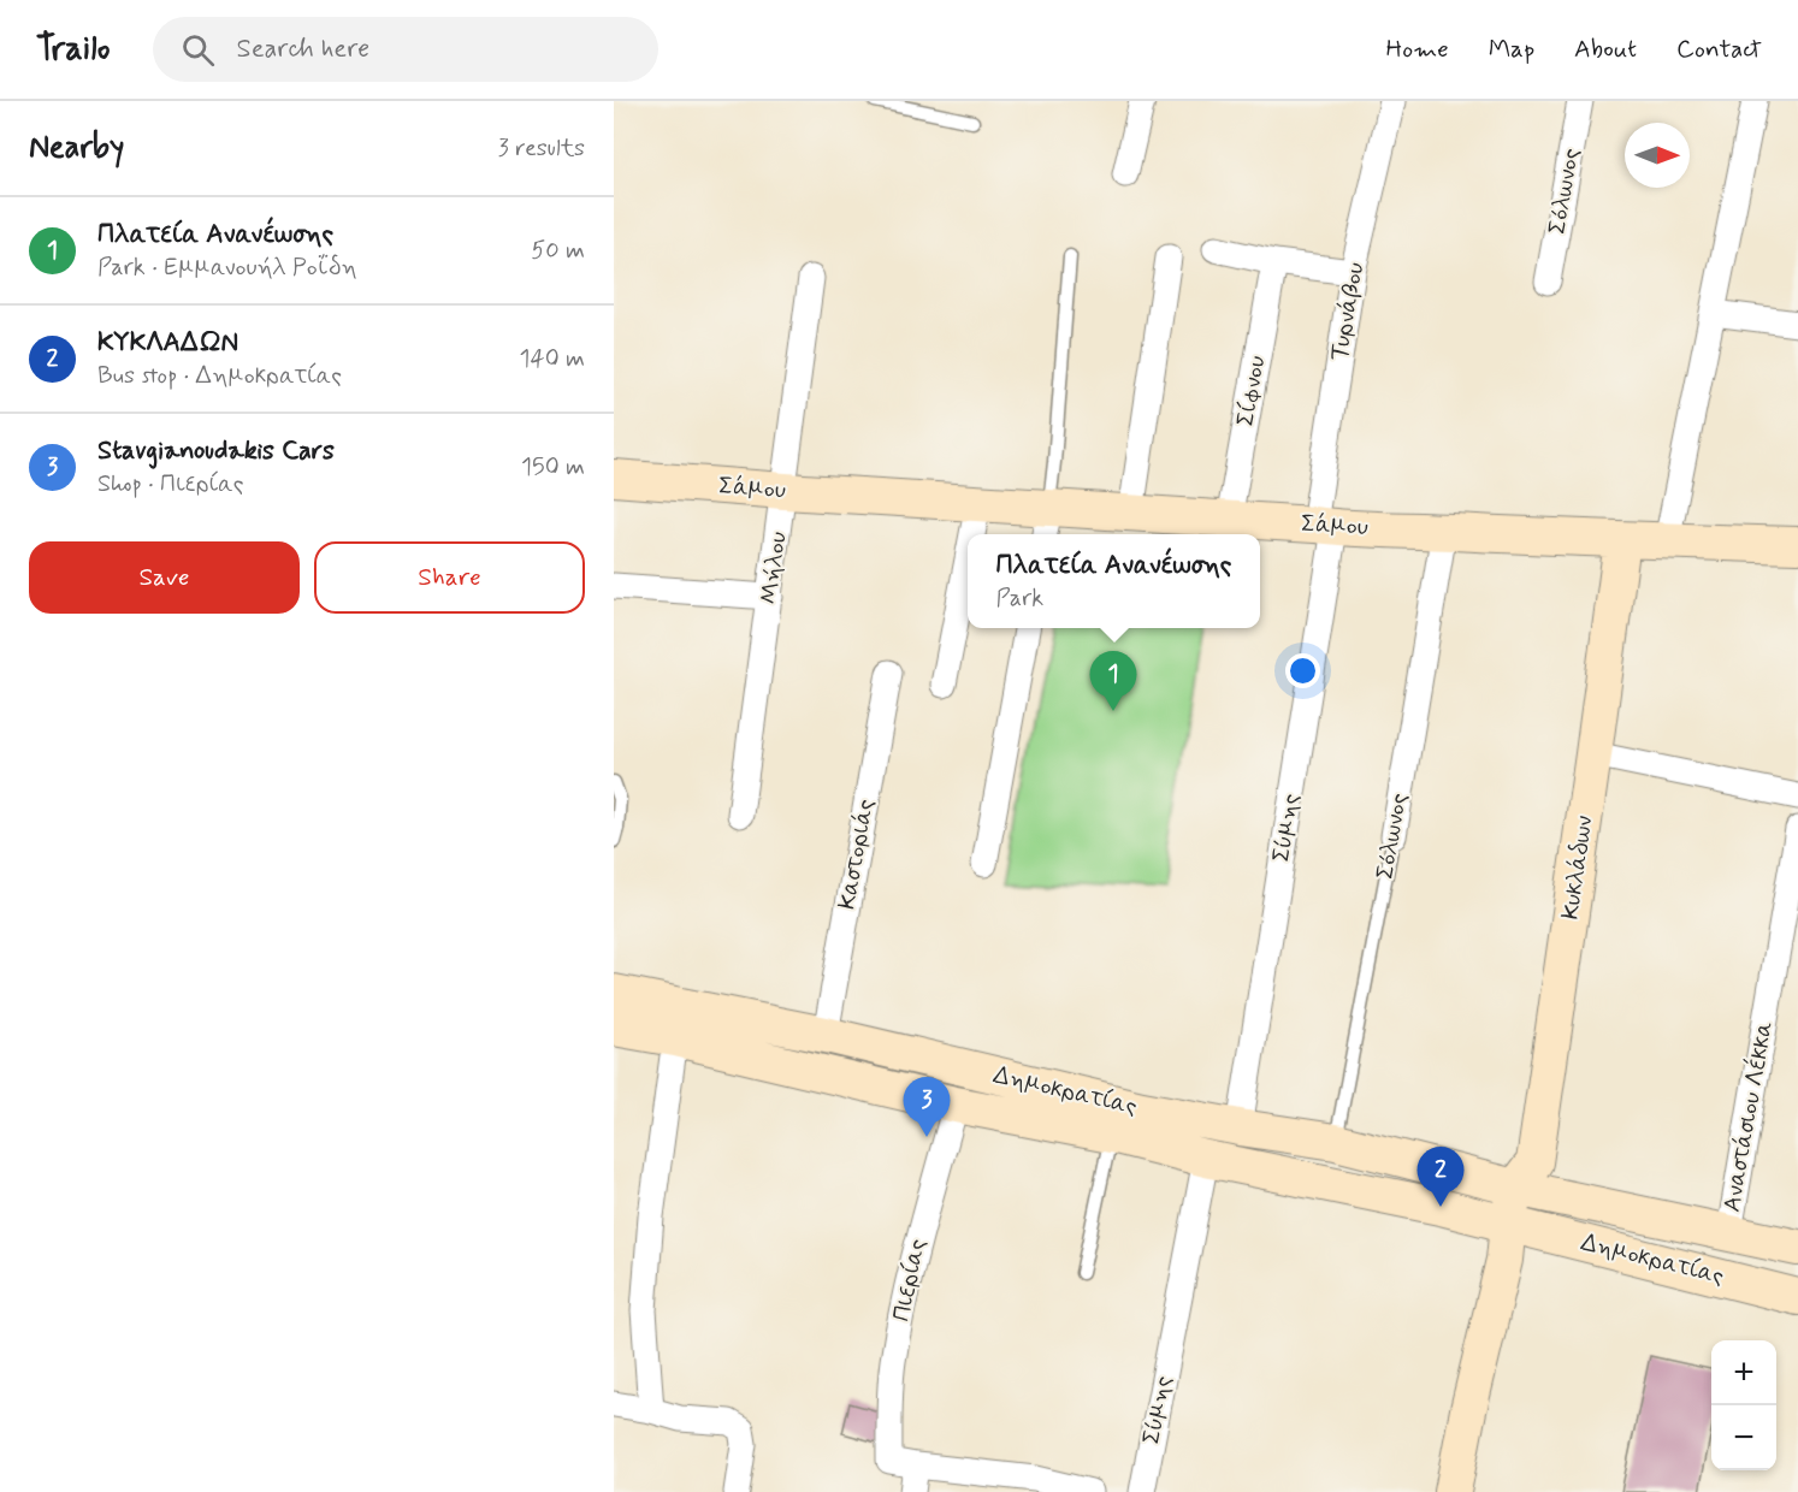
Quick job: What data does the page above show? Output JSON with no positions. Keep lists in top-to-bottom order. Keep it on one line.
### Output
{"streets":{"main road":["Σάμου","Κυκλάδων","Δημοκρατίας"],"street":["Σόλωνος","Τυρνάβου","Σίφνου","Μήλου","Σύμης","Καστοριάς","Αναστάσιου Λέκκα","Πιερίας"]},"crossings":[["Σόλωνος","Σάμου"],["Σόλωνος","Δημοκρατίας"],["Τυρνάβου","Σάμου"],["Τυρνάβου","Σύμης"],["Σίφνου","Σάμου"],["Σάμου","Μήλου"],["Σάμου","Σύμης"],["Σάμου","Κυκλάδων"],["Σύμης","Δημοκρατίας"],["Καστοριάς","Δημοκρατίας"],["Κυκλάδων","Δημοκρατίας"],["Δημοκρατίας","Αναστάσιου Λέκκα"],["Δημοκρατίας","Πιερίας"]],"north":"right","page":{"header":"Trailo","search":"Search here","nav":["Home","Map","About","Contact"],"heading":["Nearby","3 results"],"list":[{"mark":"1","name":"Πλατεία Ανανέωσης","note":"Park · Εμμανουήλ Ροΐδη","value":"50 m"},{"mark":"2","name":"ΚΥΚΛΑΔΩΝ","note":"Bus stop · Δημοκρατίας","value":"140 m"},{"mark":"3","name":"Stavgianoudakis Cars","note":"Shop · Πιερίας","value":"150 m"}],"buttons":["Save","Share"],"popup":["Πλατεία Ανανέωσης","Park"],"pins":["1","3","2"],"map_buttons":["+","−"]}}
